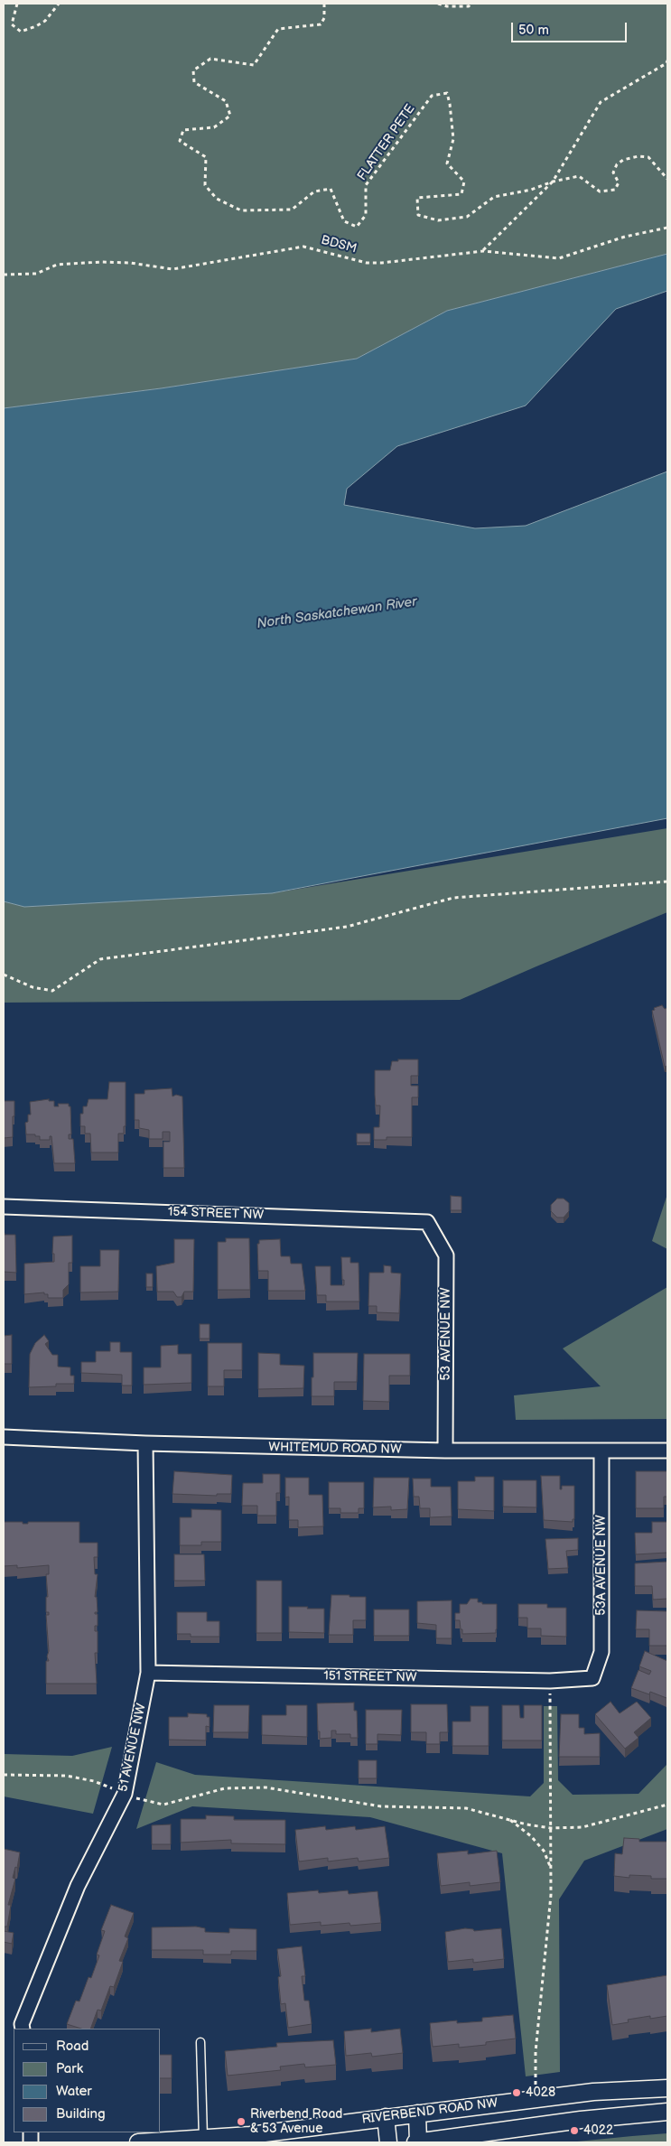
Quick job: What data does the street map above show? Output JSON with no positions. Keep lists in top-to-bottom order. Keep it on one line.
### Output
{"streets":{"street":["154 STREET NW","53 AVENUE NW","WHITEMUD ROAD NW","53A AVENUE NW","151 STREET NW","51 AVENUE NW","RIVERBEND ROAD NW"],"path":["FLATTER PETE","BDSM"]},"crossings":[["154 STREET NW","53 AVENUE NW"],["53 AVENUE NW","WHITEMUD ROAD NW"],["WHITEMUD ROAD NW","53A AVENUE NW"],["WHITEMUD ROAD NW","51 AVENUE NW"],["53A AVENUE NW","151 STREET NW"],["151 STREET NW","51 AVENUE NW"]],"water":["North Saskatchewan River"],"places":["4028","Riverbend Road & 53 Avenue","4022"],"legend":["Road","Park","Water","Building"],"scale_bar":"50 m"}
